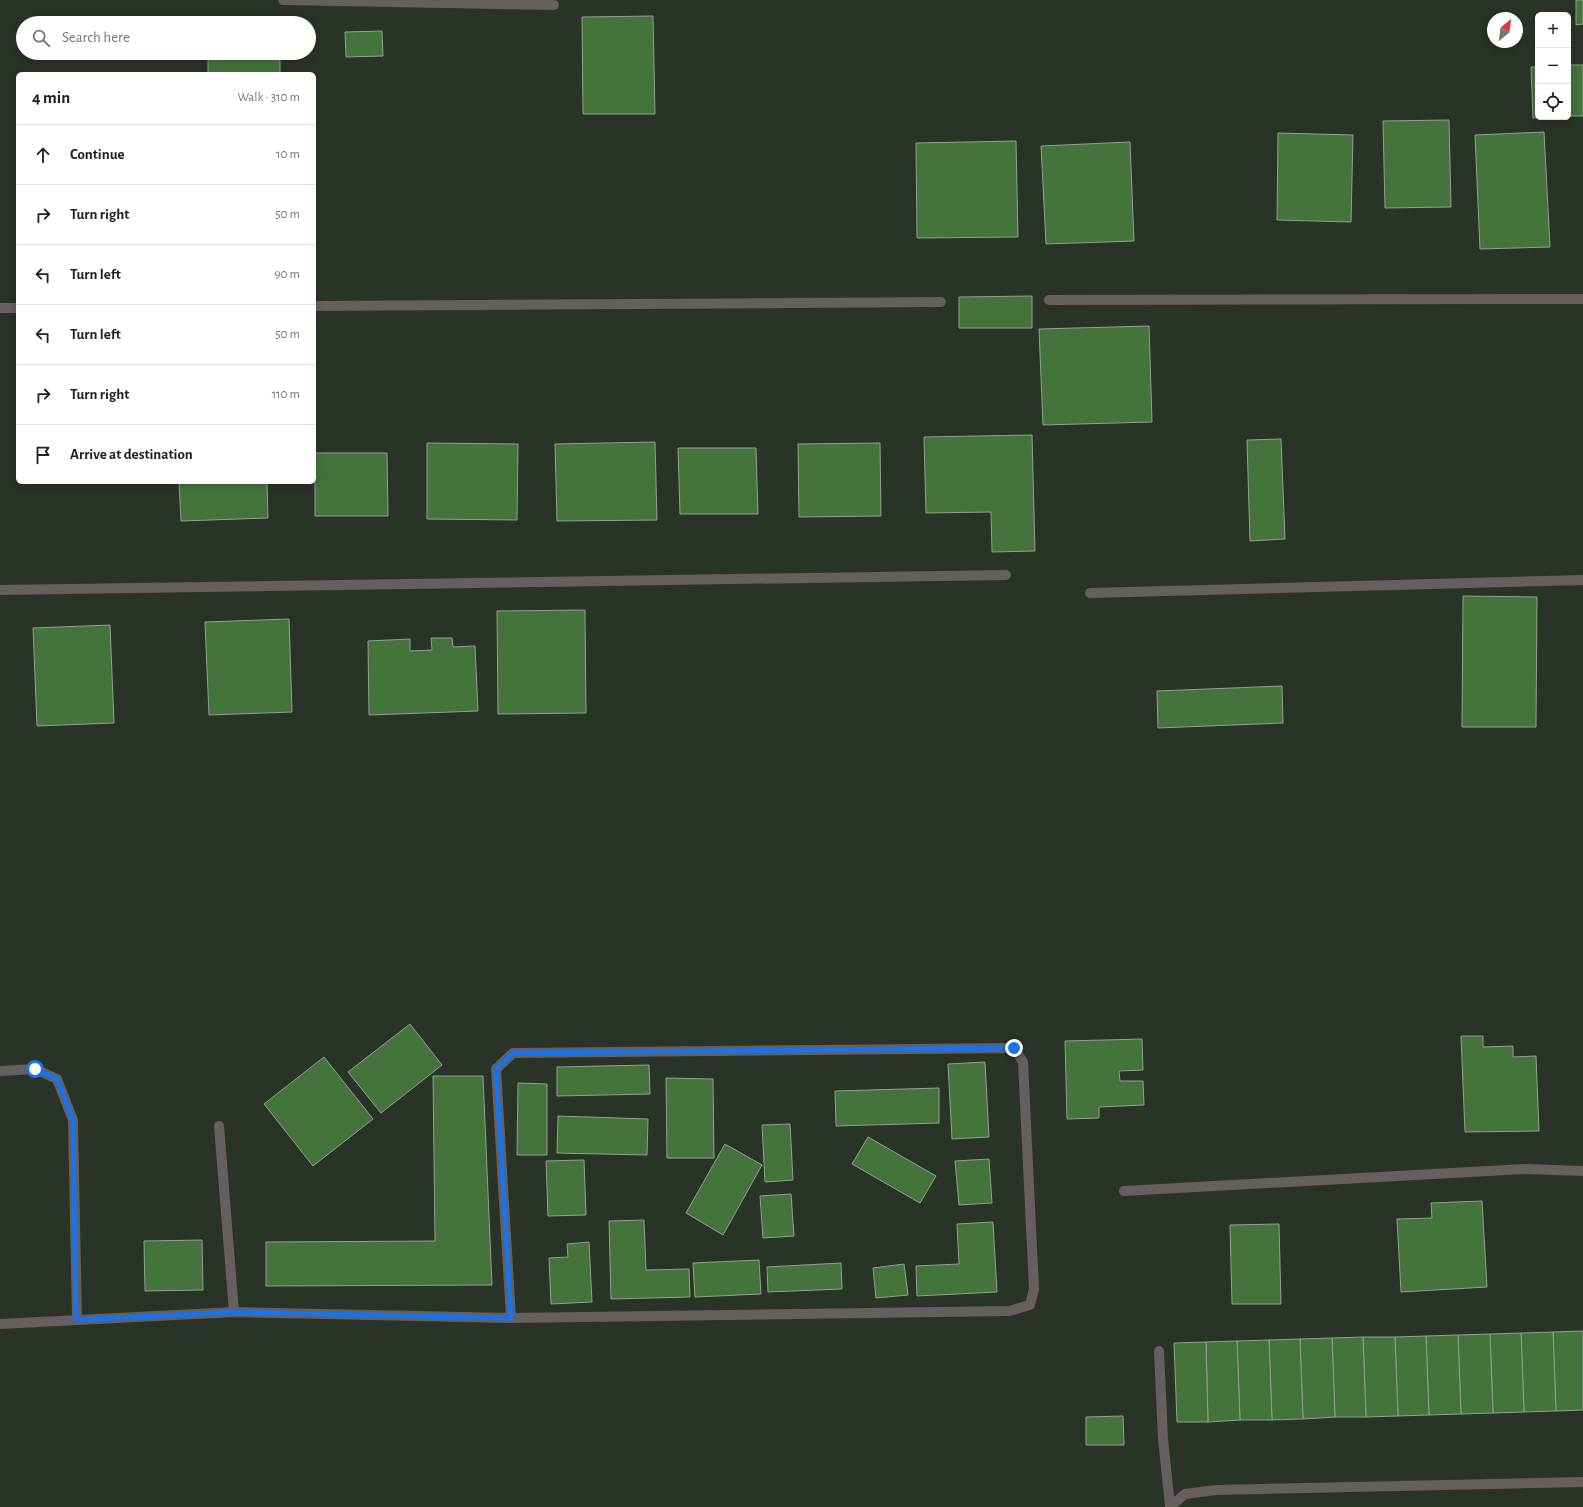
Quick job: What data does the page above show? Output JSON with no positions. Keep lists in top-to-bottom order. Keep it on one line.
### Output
{"north":"top right","page":{"map_buttons":["+","−"],"search":"Search here","heading":["4 min","Walk · 310 m"],"list":[["Continue","10 m"],["Turn right","50 m"],["Turn left","90 m"],["Turn left","50 m"],["Turn right","110 m"],"Arrive at destination"]}}
